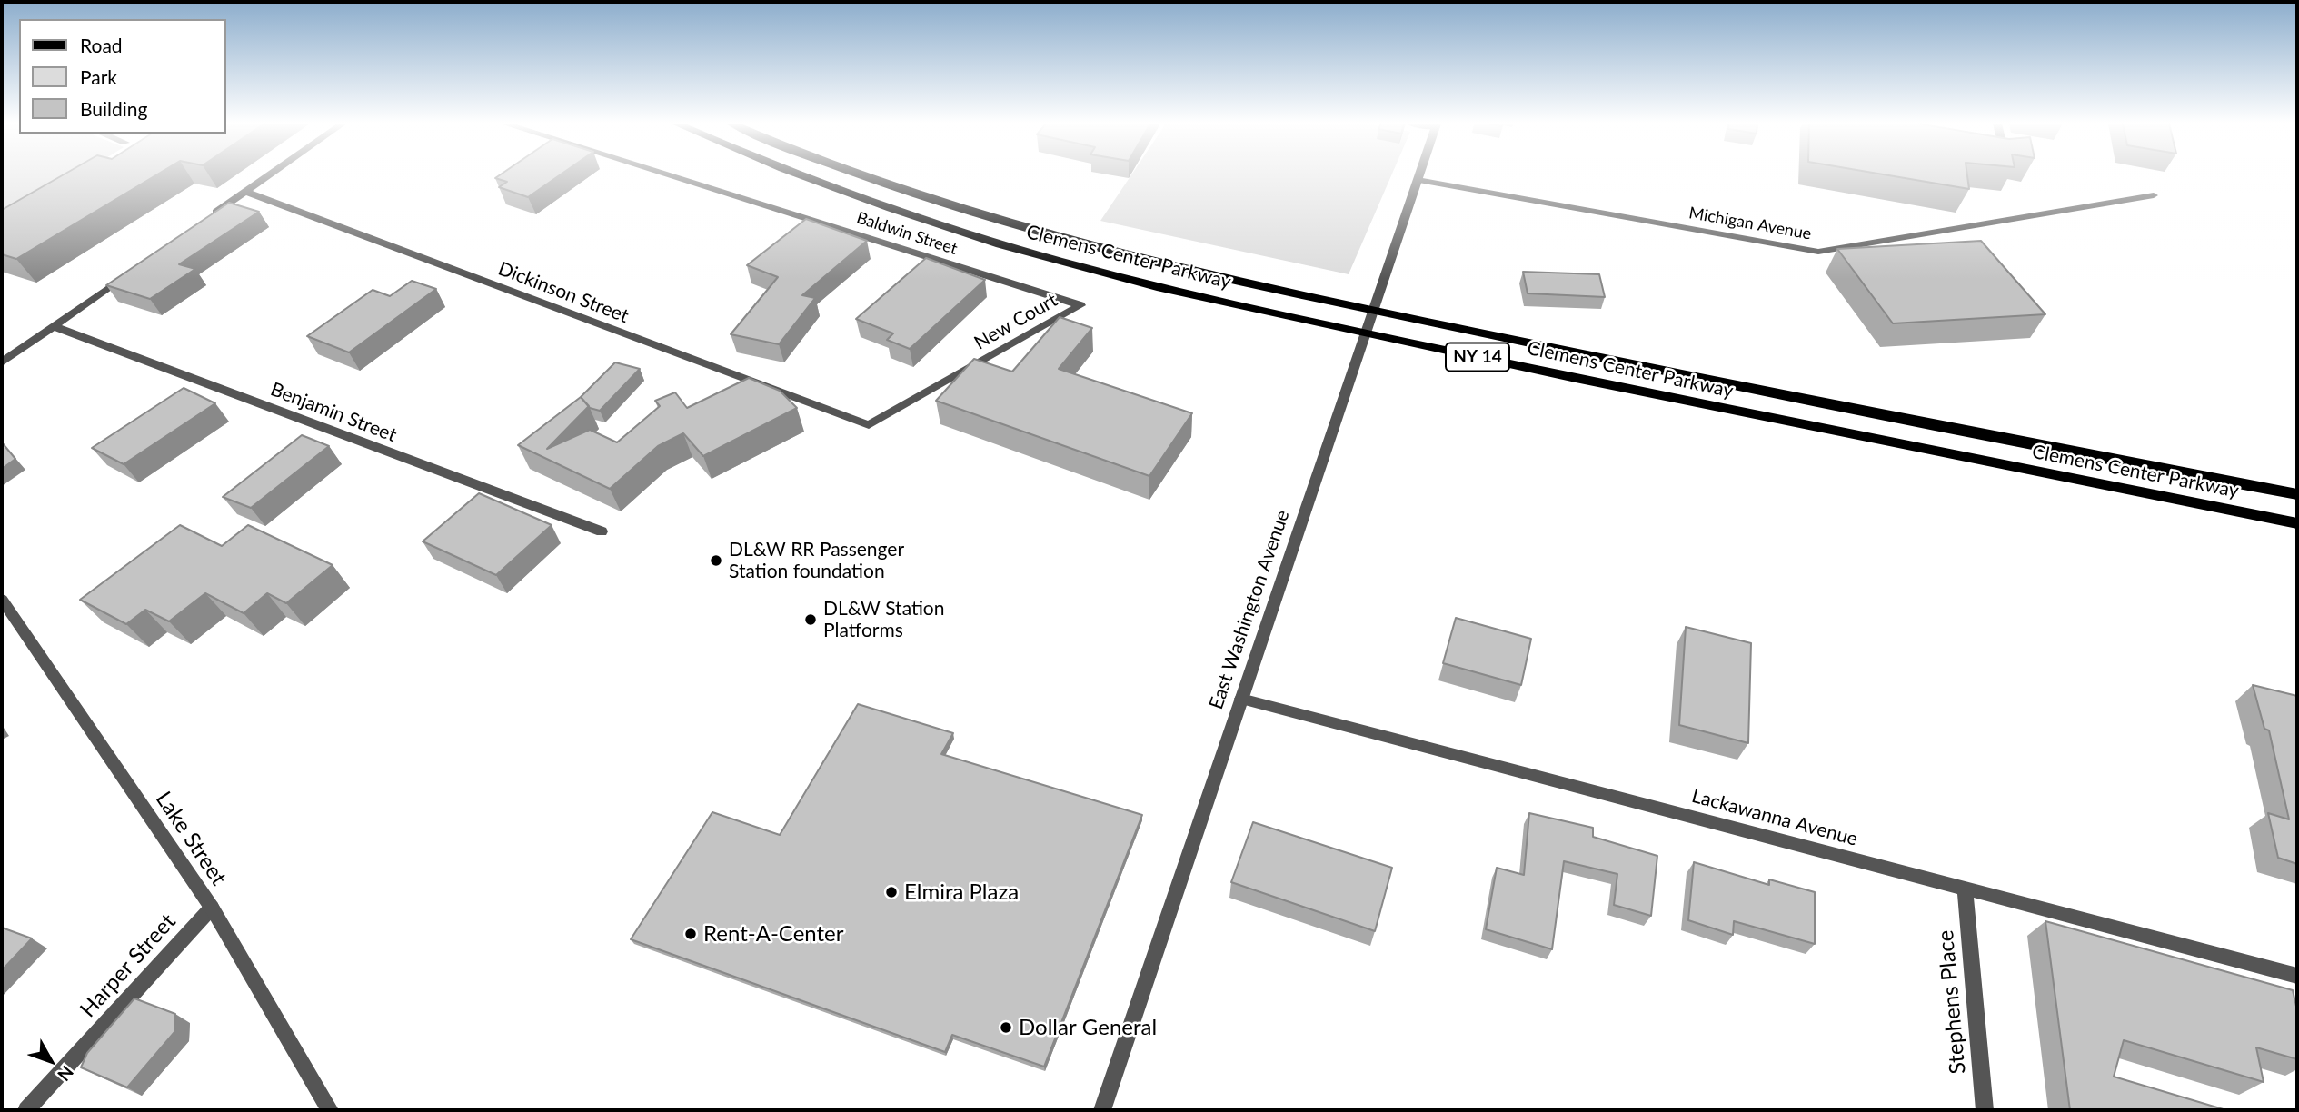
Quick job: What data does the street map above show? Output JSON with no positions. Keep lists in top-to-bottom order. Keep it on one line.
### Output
{"streets":{"main road":["Clemens Center Parkway","NY 14"],"street":["Michigan Avenue","Baldwin Street","Dickinson Street","New Court","Benjamin Street","East Washington Avenue","Lackawanna Avenue","Lake Street","Harper Street","Stephens Place"]},"crossings":[["Michigan Avenue","East Washington Avenue"],["Baldwin Street","New Court"],["Clemens Center Parkway","East Washington Avenue"],["Dickinson Street","New Court"],["East Washington Avenue","Lackawanna Avenue"],["Lackawanna Avenue","Stephens Place"],["Lake Street","Harper Street"]],"places":["DL&W RR Passenger Station foundation","DL&W Station Platforms","Elmira Plaza","Rent-A-Center","Dollar General"],"legend":["Road","Park","Building"],"north":"bottom right"}
